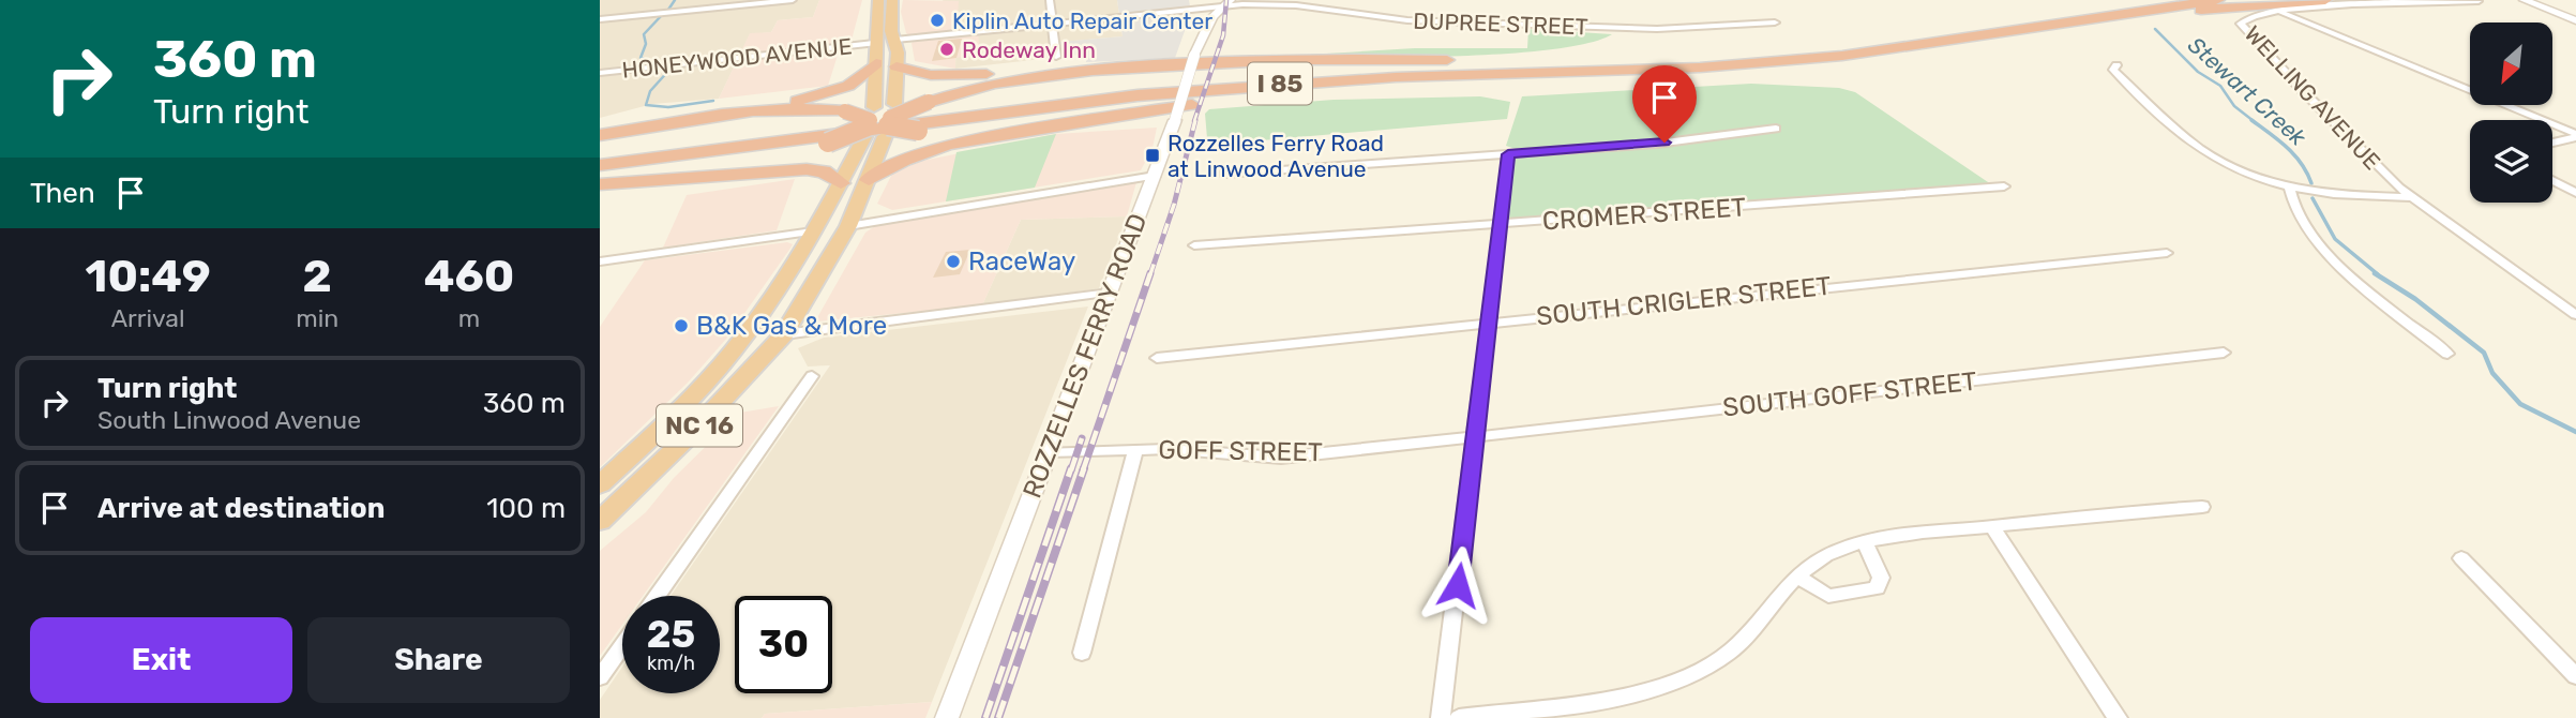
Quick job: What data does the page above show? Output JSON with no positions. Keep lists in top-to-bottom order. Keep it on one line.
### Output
{"streets":{"highway":["I 85","NC 16"],"street":["DUPREE STREET","HONEYWOOD AVENUE","WELLING AVENUE","CROMER STREET","SOUTH CRIGLER STREET","ROZZELLES FERRY ROAD","SOUTH GOFF STREET","GOFF STREET"]},"crossings":[["DUPREE STREET","ROZZELLES FERRY ROAD"],["HONEYWOOD AVENUE","NC 16"],["ROZZELLES FERRY ROAD","GOFF STREET"],["SOUTH GOFF STREET","GOFF STREET"]],"water":["Stewart Creek"],"places":{"other":["Kiplin Auto Repair Center","Rodeway Inn","RaceWay","B&K Gas & More"],"transit":["Rozzelles Ferry Road at Linwood Avenue"]},"north":"bottom left","page":{"turn":["360 m","Turn right"],"then":"Then","eta":["10:49","Arrival","2","min","460","m"],"list":[{"name":"Turn right","note":"South Linwood Avenue","value":"360 m"},{"name":"Arrive at destination","value":"100 m"}],"speed":"25 km/h","limit":"30","buttons":["Exit","Share"]}}
